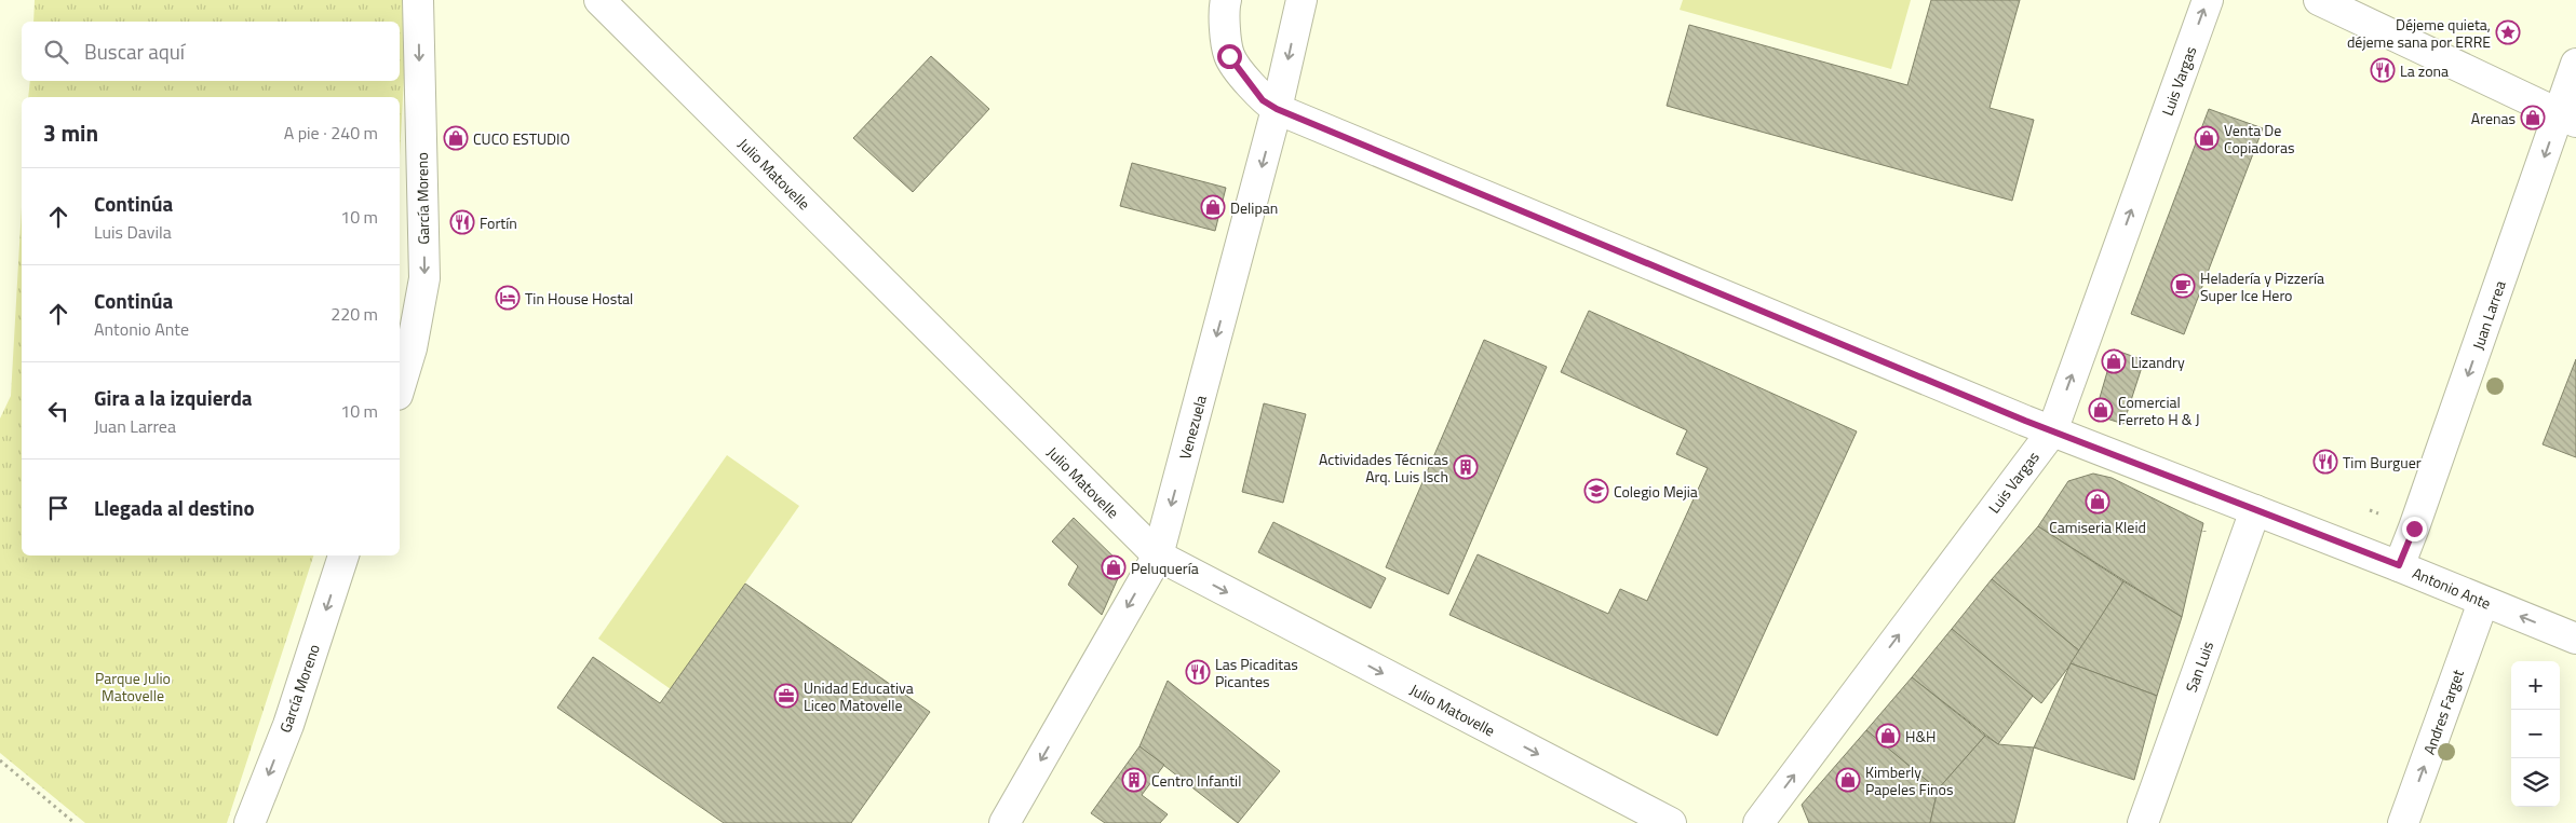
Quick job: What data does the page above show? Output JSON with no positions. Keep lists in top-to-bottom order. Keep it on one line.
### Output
{"streets":{"street":["Luis Vargas","Julio Matovelle","García Moreno","Juan Larrea","Venezuela","Antonio Ante","San Luis","Andres Farget"]},"crossings":[["Luis Vargas","Antonio Ante"],["Julio Matovelle","Venezuela"],["Juan Larrea","Antonio Ante"],["Venezuela","Antonio Ante"],["Antonio Ante","San Luis"],["Antonio Ante","Andres Farget"]],"one_way":["Luis Vargas","Julio Matovelle","García Moreno","Juan Larrea","Venezuela","Andres Farget"],"parks":["Parque Julio Matovelle"],"places":{"place":["Déjeme quieta, déjeme sana por ERRE"],"restaurant":["La zona","Fortín","Tim Burguer","Las Picaditas Picantes"],"shop":["Arenas","CUCO ESTUDIO","Venta De Copiadoras","Delipan","Lizandry","Comercial Ferreto H & J","Camiseria Kleid","Peluquería","H&H","Kimberly Papeles Finos"],"cafe":["Heladería y Pizzería Super Ice Hero"],"hotel":["Tin House Hostal"],"building":["Actividades Técnicas Arq. Luis Isch","Centro Infantil"],"school or university":["Colegio Mejia"],"office":["Unidad Educativa Liceo Matovelle"]},"page":{"search":"Buscar aquí","heading":["3 min","A pie · 240 m"],"list":[["Continúa","Luis Davila","10 m"],["Continúa","Antonio Ante","220 m"],["Gira a la izquierda","Juan Larrea","10 m"],"Llegada al destino"],"map_buttons":["+","−"]}}
